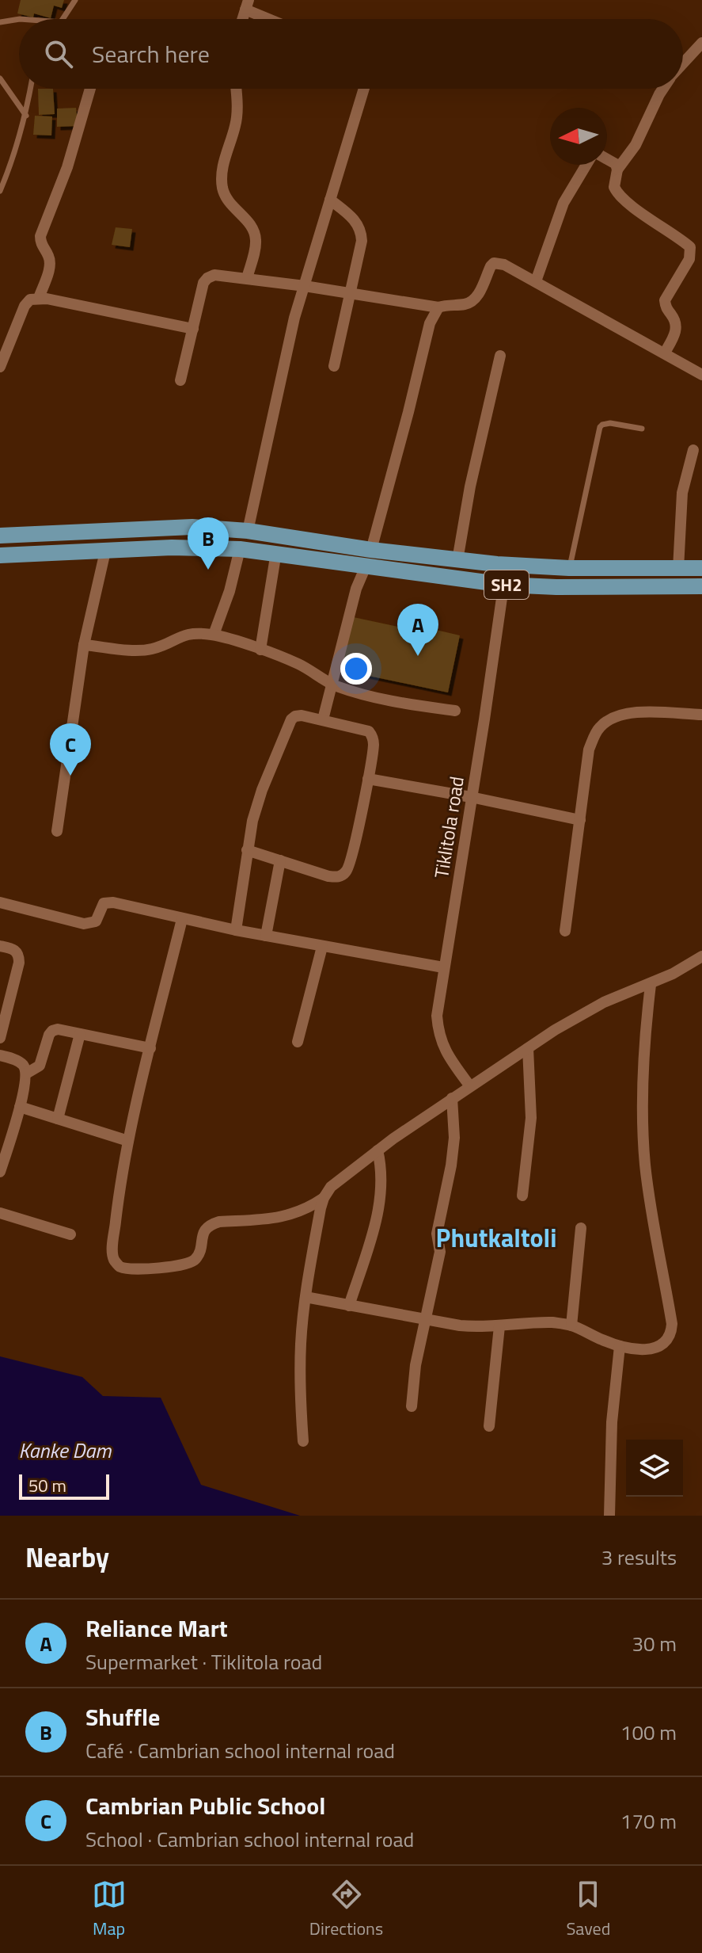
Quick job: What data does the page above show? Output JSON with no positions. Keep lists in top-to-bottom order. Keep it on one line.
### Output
{"streets":{"main road":["SH2"],"street":["Tiklitola road"]},"crossings":[["SH2","Tiklitola road"]],"districts":["Phutkaltoli"],"water":["Kanke Dam"],"scale_bar":"50 m","north":"left","page":{"search":"Search here","pins":["B","A","C"],"scale":"50 m","heading":["Nearby","3 results"],"list":[{"mark":"A","name":"Reliance Mart","note":"Supermarket · Tiklitola road","value":"30 m"},{"mark":"B","name":"Shuffle","note":"Café · Cambrian school internal road","value":"100 m"},{"mark":"C","name":"Cambrian Public School","note":"School · Cambrian school internal road","value":"170 m"}],"nav":["Map","Directions","Saved"]}}
